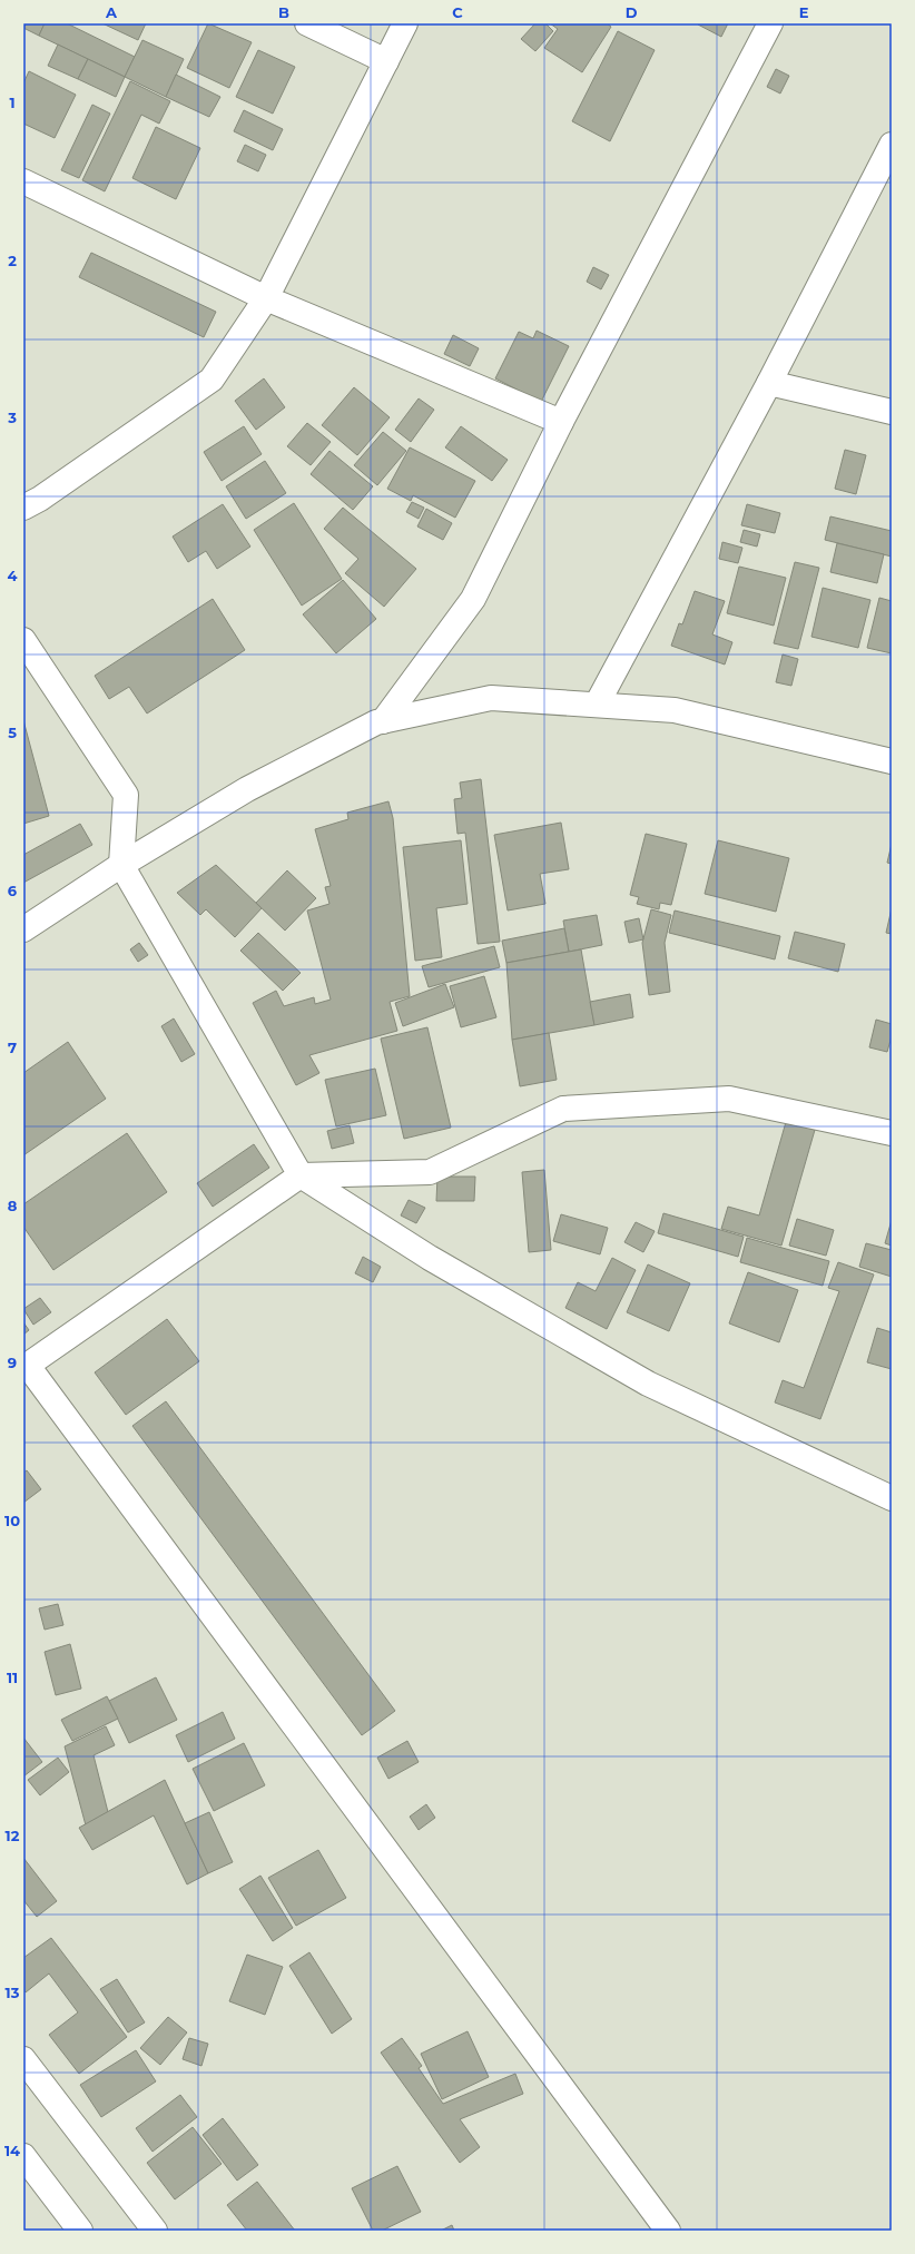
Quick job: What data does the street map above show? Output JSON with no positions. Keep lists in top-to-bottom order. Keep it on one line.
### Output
{"grid":{"columns":["A","B","C","D","E"],"rows":["1","2","3","4","5","6","7","8","9","10","11","12","13","14"]}}
